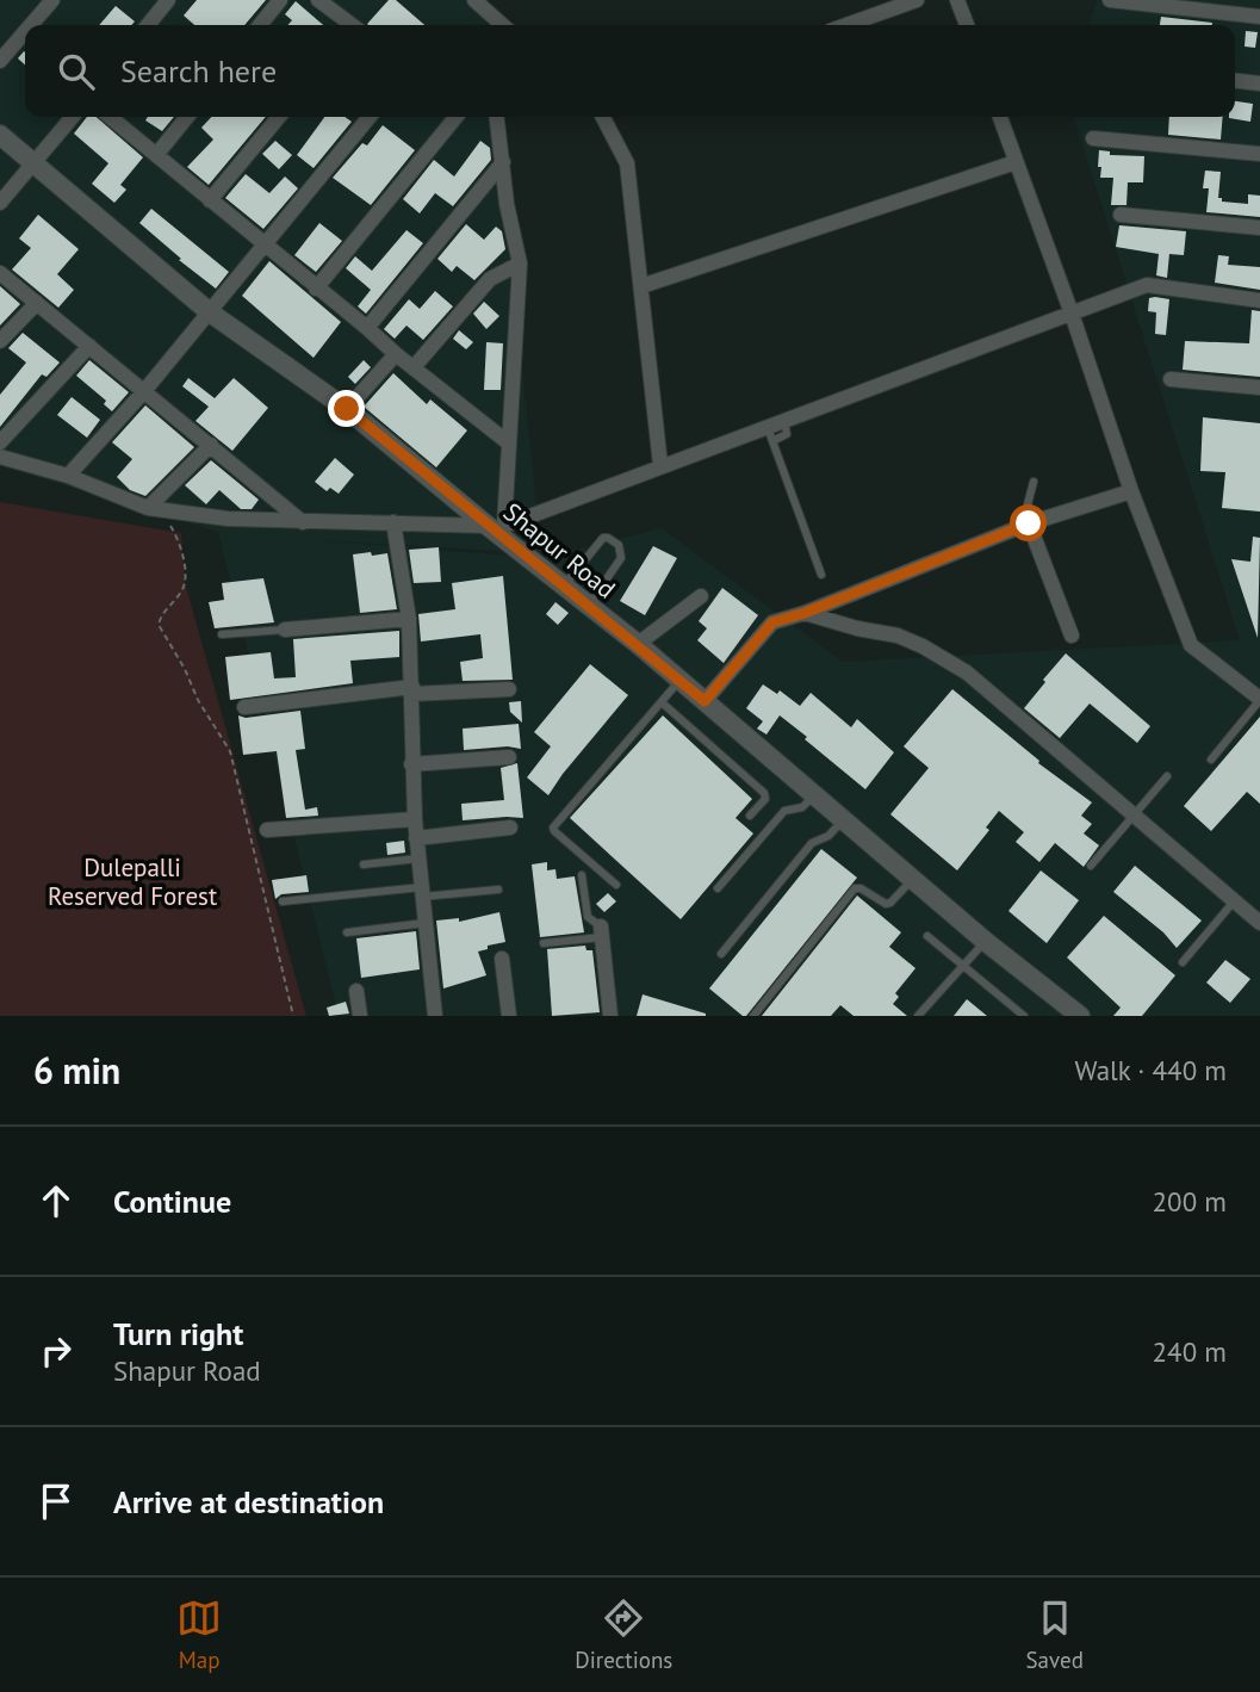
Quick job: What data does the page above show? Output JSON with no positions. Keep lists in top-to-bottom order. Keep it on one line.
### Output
{"streets":{"street":["Shapur Road"]},"parks":["Dulepalli Reserved Forest"],"page":{"search":"Search here","heading":["6 min","Walk · 440 m"],"list":[["Continue","200 m"],["Turn right","Shapur Road","240 m"],"Arrive at destination"],"nav":["Map","Directions","Saved"]}}
